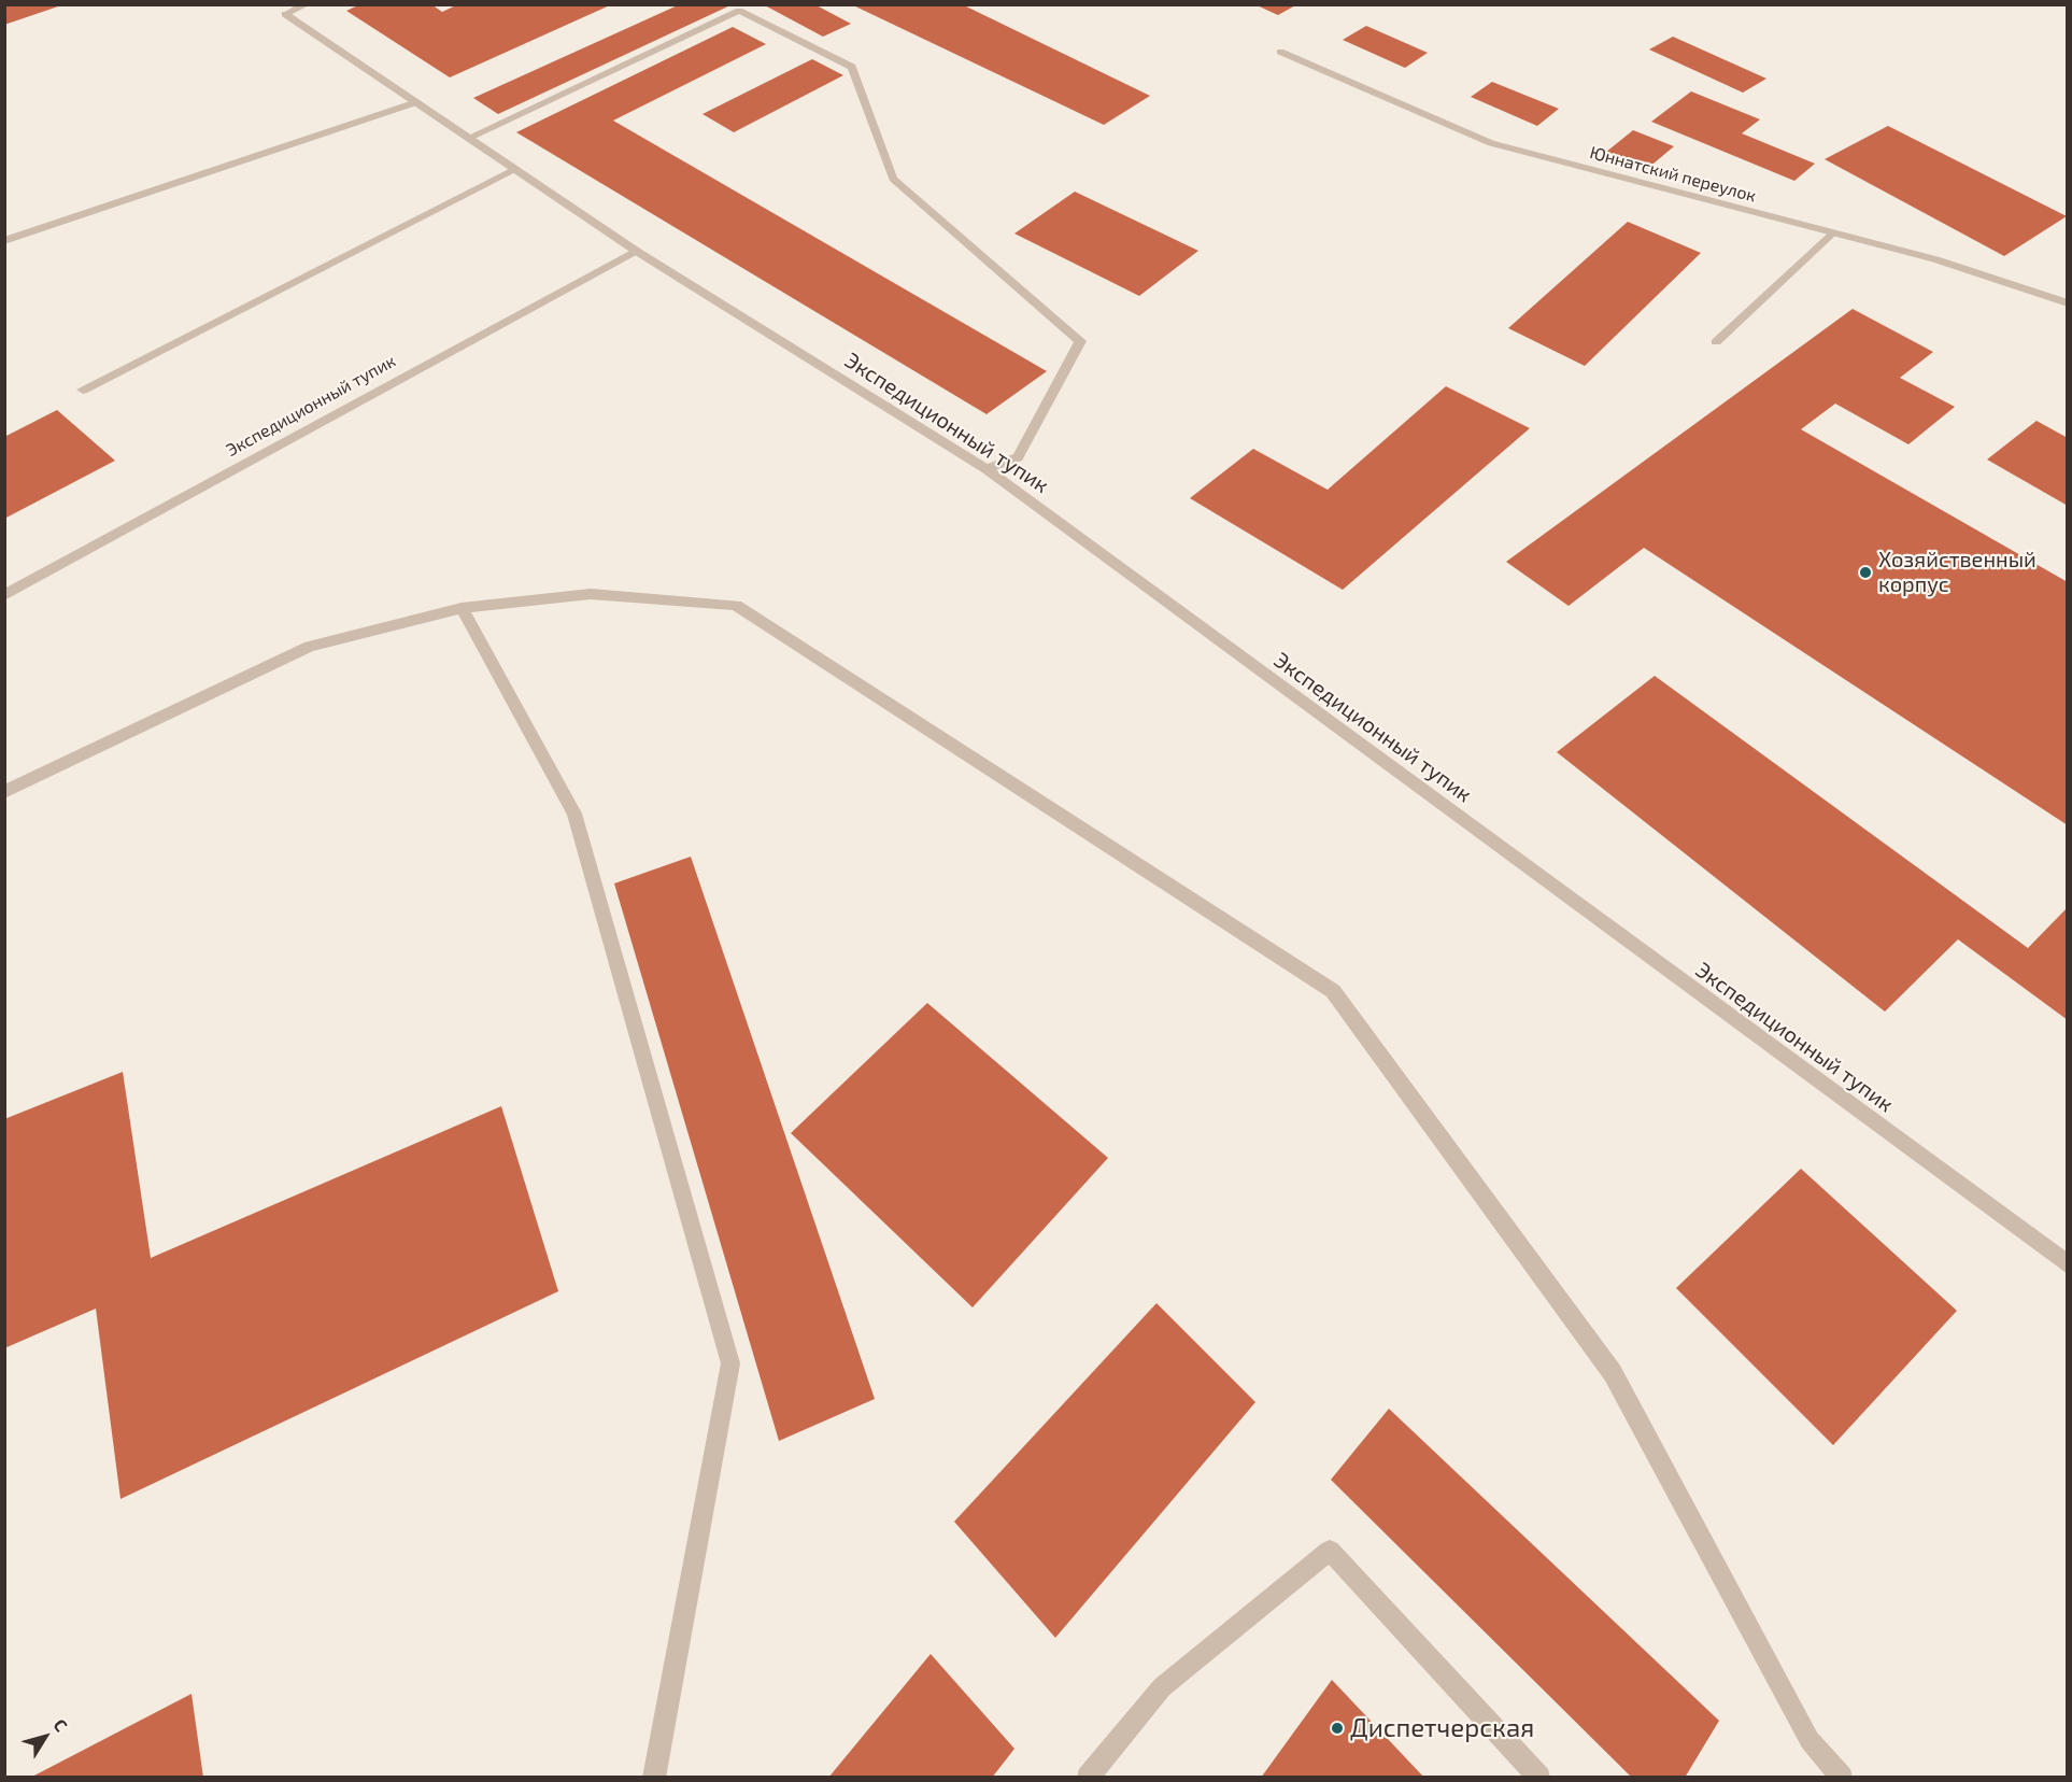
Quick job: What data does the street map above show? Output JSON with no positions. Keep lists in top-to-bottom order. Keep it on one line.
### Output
{"streets":{"street":["Юннатский переулок","Экспедиционный тупик"]},"places":["Хозяйственный корпус","Диспетчерская"],"north":"top right"}
